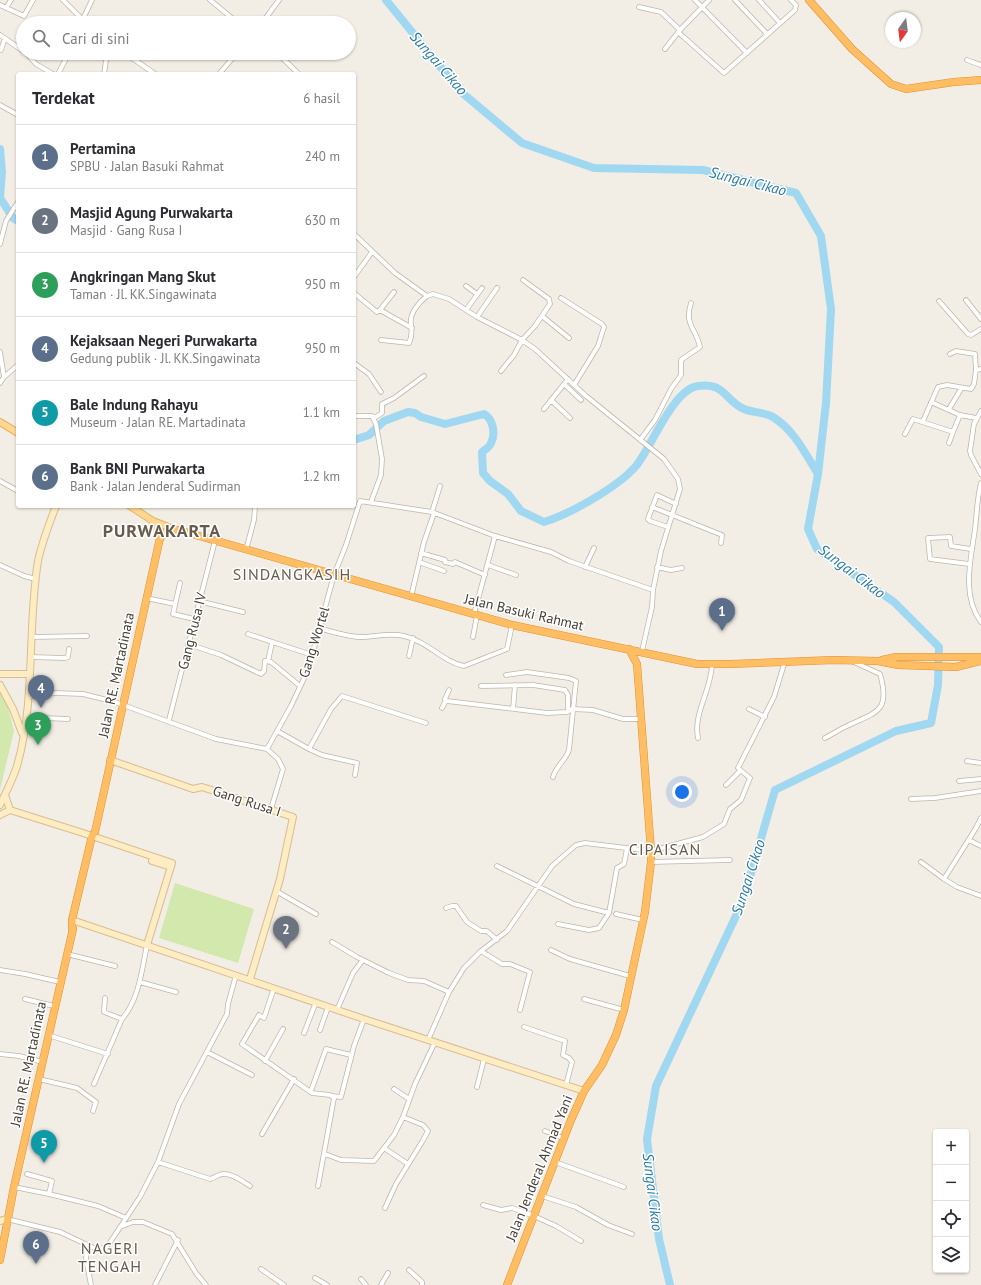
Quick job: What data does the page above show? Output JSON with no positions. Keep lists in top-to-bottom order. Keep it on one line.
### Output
{"streets":{"highway":["Jalan Basuki Rahmat","Jalan RE. Martadinata","Jalan Jenderal Ahmad Yani"],"street":["Gang Rusa IV","Gang Wortel","Gang Rusa I"]},"crossings":[["Jalan Basuki Rahmat","Gang Rusa IV"],["Jalan Basuki Rahmat","Gang Wortel"],["Jalan Basuki Rahmat","Jalan Jenderal Ahmad Yani"],["Jalan RE. Martadinata","Gang Rusa I"]],"districts":["PURWAKARTA","SINDANGKASIH","CIPAISAN","NAGERI TENGAH"],"water":["Sungai Cikao"],"north":"bottom","page":{"search":"Cari di sini","heading":["Terdekat","6 hasil"],"list":[{"mark":"1","name":"Pertamina","note":"SPBU · Jalan Basuki Rahmat","value":"240 m"},{"mark":"2","name":"Masjid Agung Purwakarta","note":"Masjid · Gang Rusa I","value":"630 m"},{"mark":"3","name":"Angkringan Mang Skut","note":"Taman · Jl. KK.Singawinata","value":"950 m"},{"mark":"4","name":"Kejaksaan Negeri Purwakarta","note":"Gedung publik · Jl. KK.Singawinata","value":"950 m"},{"mark":"5","name":"Bale Indung Rahayu","note":"Museum · Jalan RE. Martadinata","value":"1.1 km"},{"mark":"6","name":"Bank BNI Purwakarta","note":"Bank · Jalan Jenderal Sudirman","value":"1.2 km"}],"pins":["1","4","3","2","5","6"],"map_buttons":["+","−"]}}
